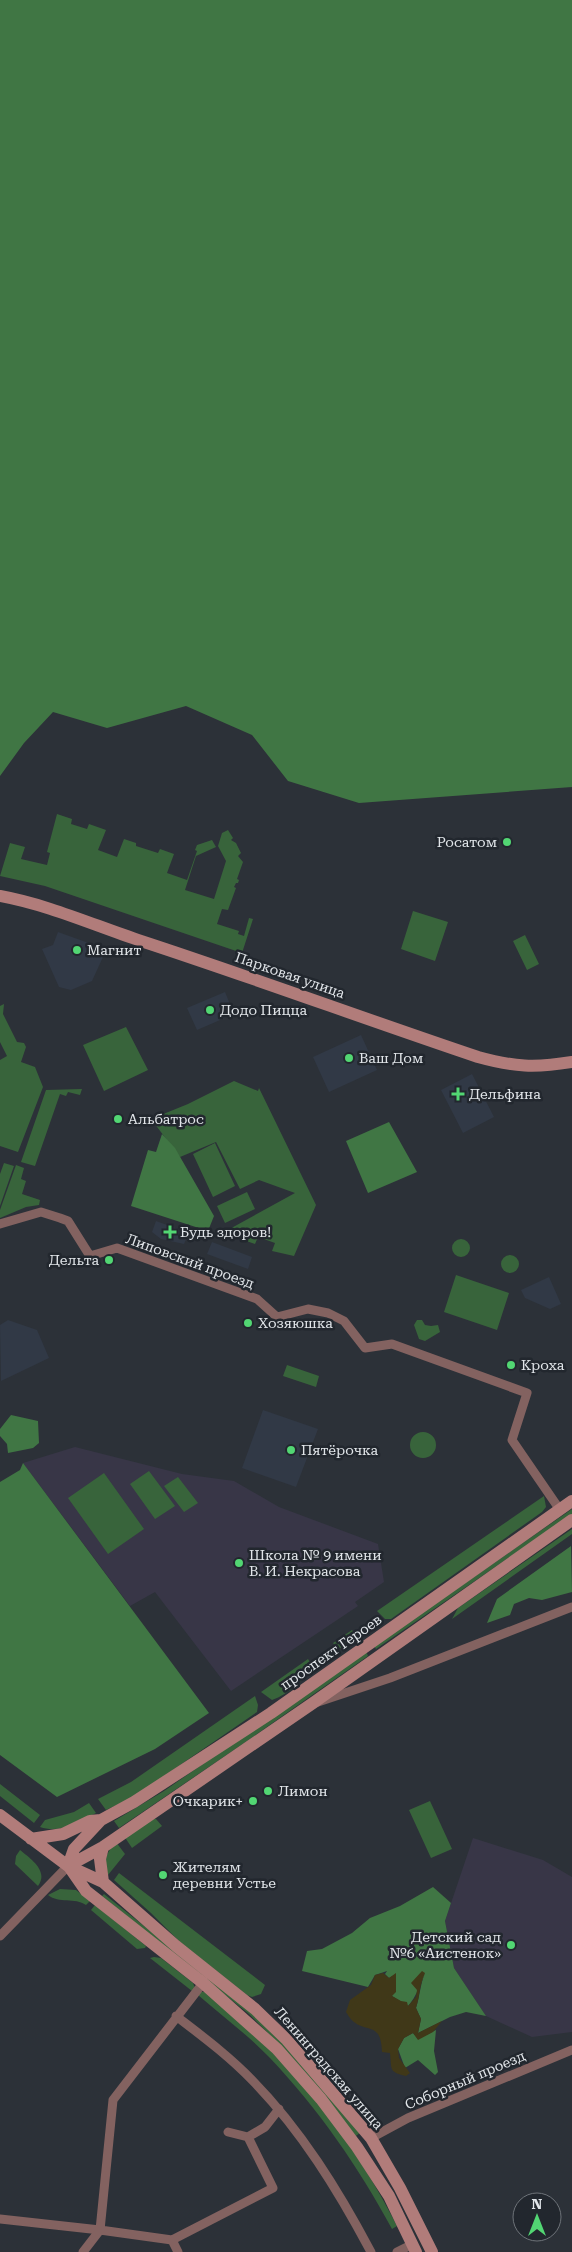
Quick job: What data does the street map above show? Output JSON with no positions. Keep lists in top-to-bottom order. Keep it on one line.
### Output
{"streets":{"main road":["Парковая улица","проспект Героев","Ленинградская улица"],"street":["Липовский проезд","Соборный проезд"]},"crossings":[["Липовский проезд","проспект Героев"],["Ленинградская улица","Соборный проезд"]],"places":{"other":["Росатом","Магнит","Додо Пицца","Ваш Дом","Альбатрос","Дельта","Хозяюшка","Кроха","Пятёрочка","Школа № 9 имени В. И. Некрасова","Лимон","Очкарик+","Жителям деревни Устье","Детский сад №6 «Аистенок»"],"health":["Дельфина","Будь здоров!"]},"north":"top"}
